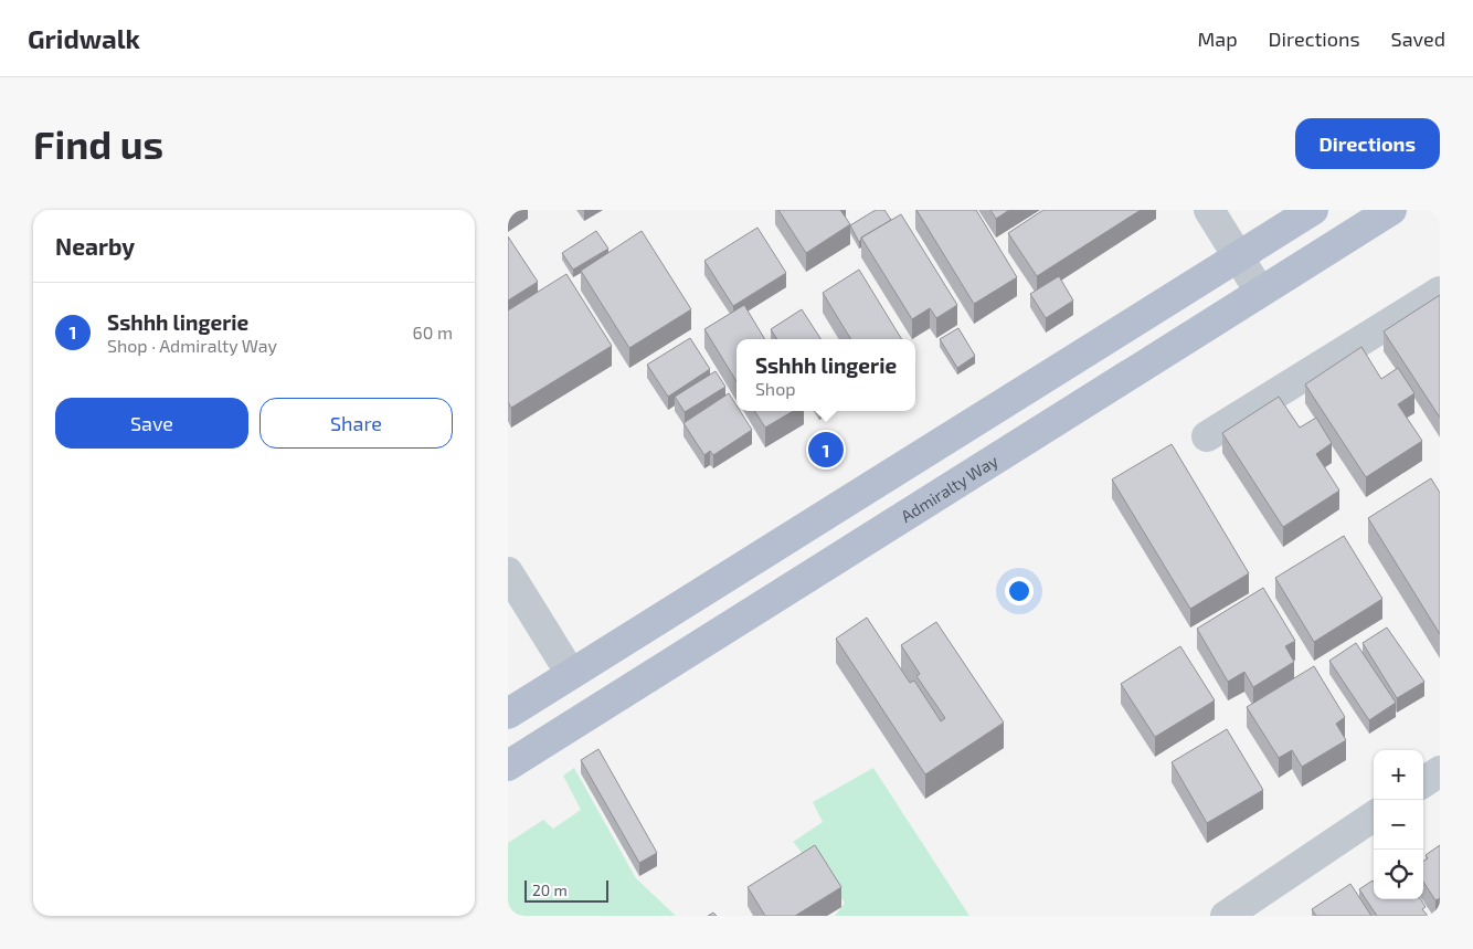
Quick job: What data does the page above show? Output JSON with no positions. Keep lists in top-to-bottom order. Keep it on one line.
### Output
{"streets":{"main road":["Admiralty Way"]},"scale_bar":"20 m","page":{"header":"Gridwalk","nav":["Map","Directions","Saved"],"buttons":["Directions",["Save","Share"]],"title":"Find us","heading":"Nearby","list":[{"mark":"1","name":"Sshhh lingerie","note":"Shop · Admiralty Way","value":"60 m"}],"popup":["Sshhh lingerie","Shop"],"pins":"1","map_buttons":["+","−"],"scale":"20 m"}}
